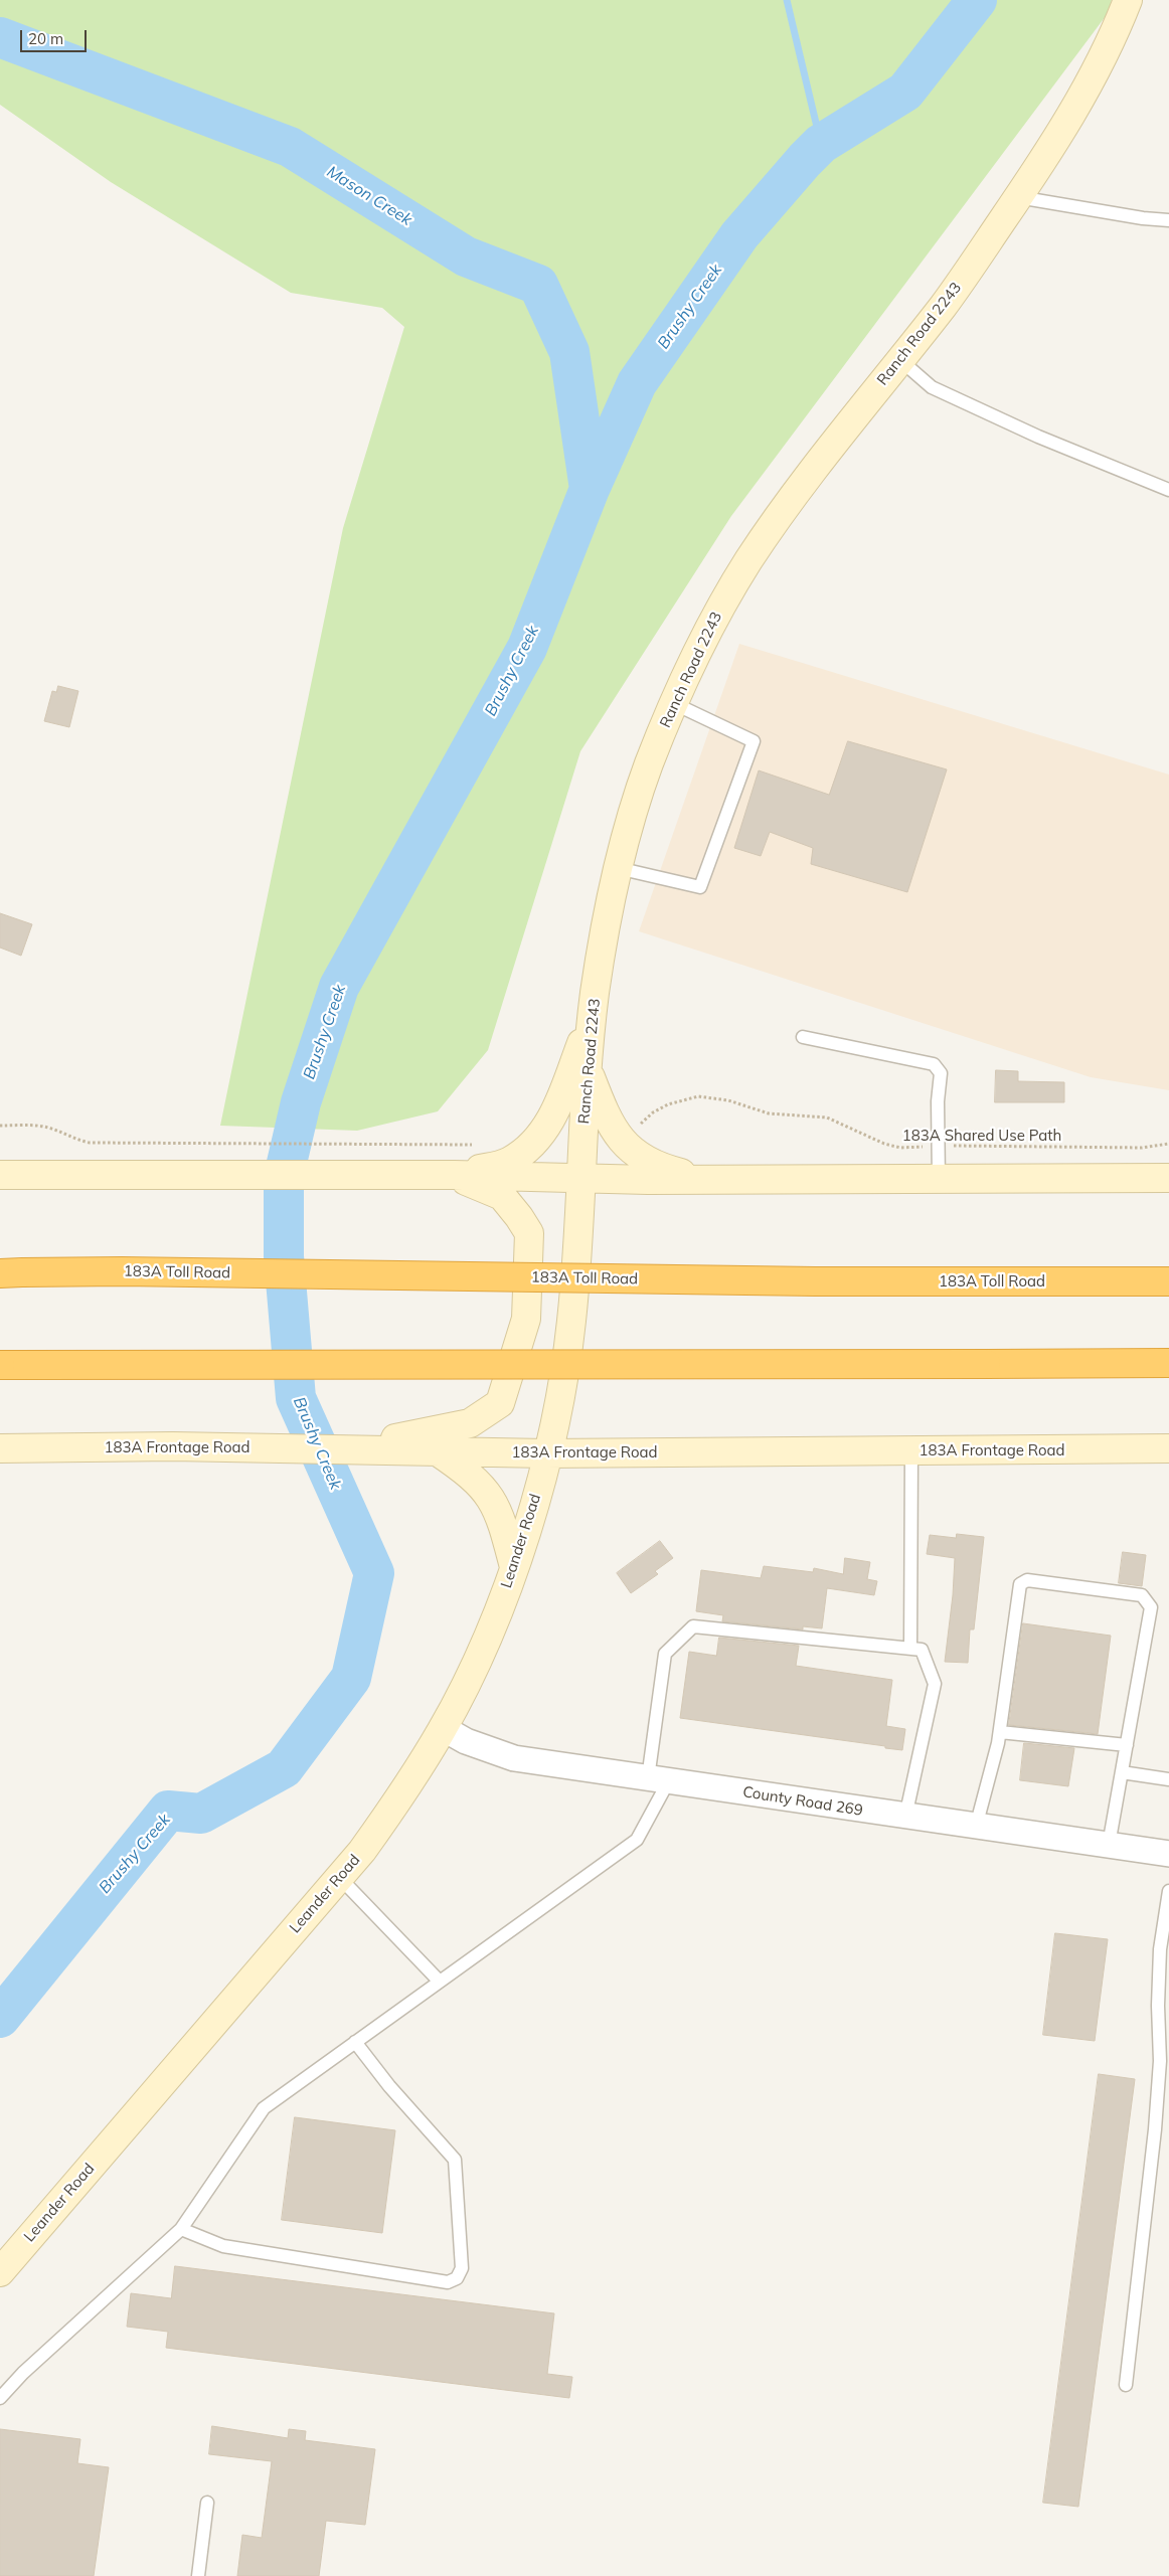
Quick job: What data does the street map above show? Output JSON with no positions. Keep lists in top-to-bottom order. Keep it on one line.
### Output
{"streets":{"highway":["183A Toll Road"],"main road":["Ranch Road 2243","183A Frontage Road","Leander Road"],"street":["County Road 269"],"path":["183A Shared Use Path"]},"crossings":[["Ranch Road 2243","183A Frontage Road"],["Ranch Road 2243","Leander Road"],["183A Frontage Road","Leander Road"],["Leander Road","County Road 269"]],"water":["Mason Creek","Brushy Creek"],"scale_bar":"20 m"}
